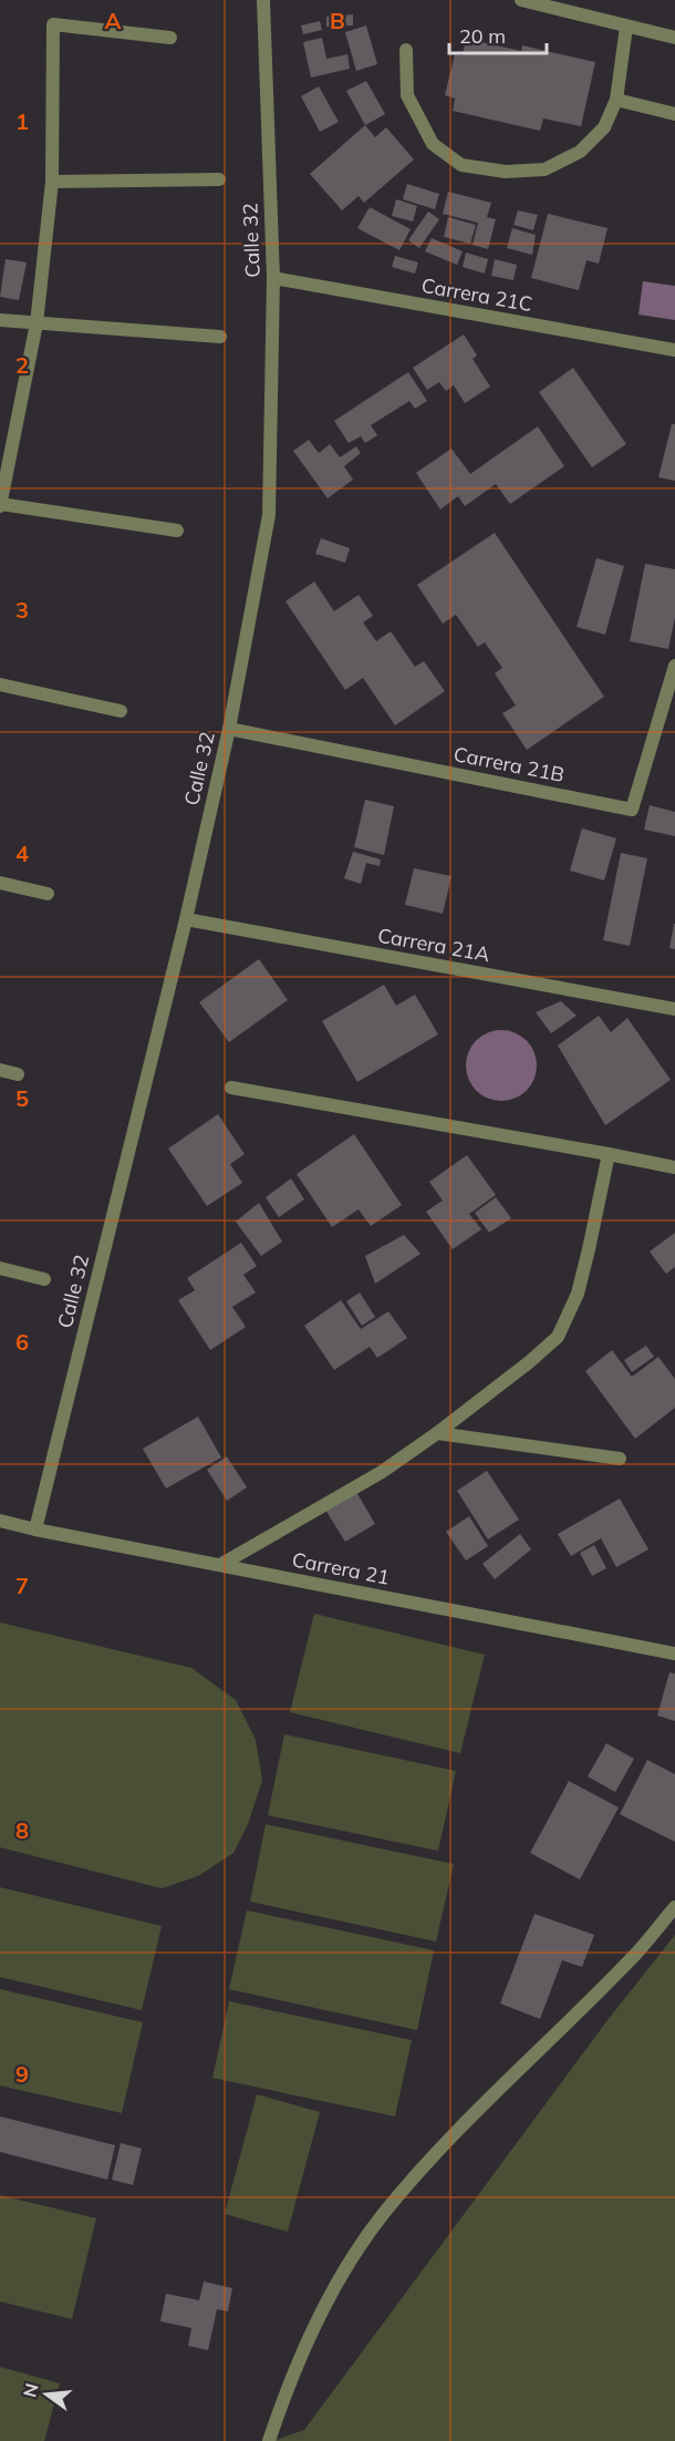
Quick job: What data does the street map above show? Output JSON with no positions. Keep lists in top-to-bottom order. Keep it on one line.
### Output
{"streets":{"street":["Calle 32","Carrera 21C","Carrera 21B","Carrera 21A","Carrera 21"]},"crossings":[["Calle 32","Carrera 21C"],["Calle 32","Carrera 21B"],["Calle 32","Carrera 21A"],["Calle 32","Carrera 21"]],"scale_bar":"20 m","north":"left","grid":{"columns":["A","B"],"rows":["1","2","3","4","5","6","7","8","9"]}}
